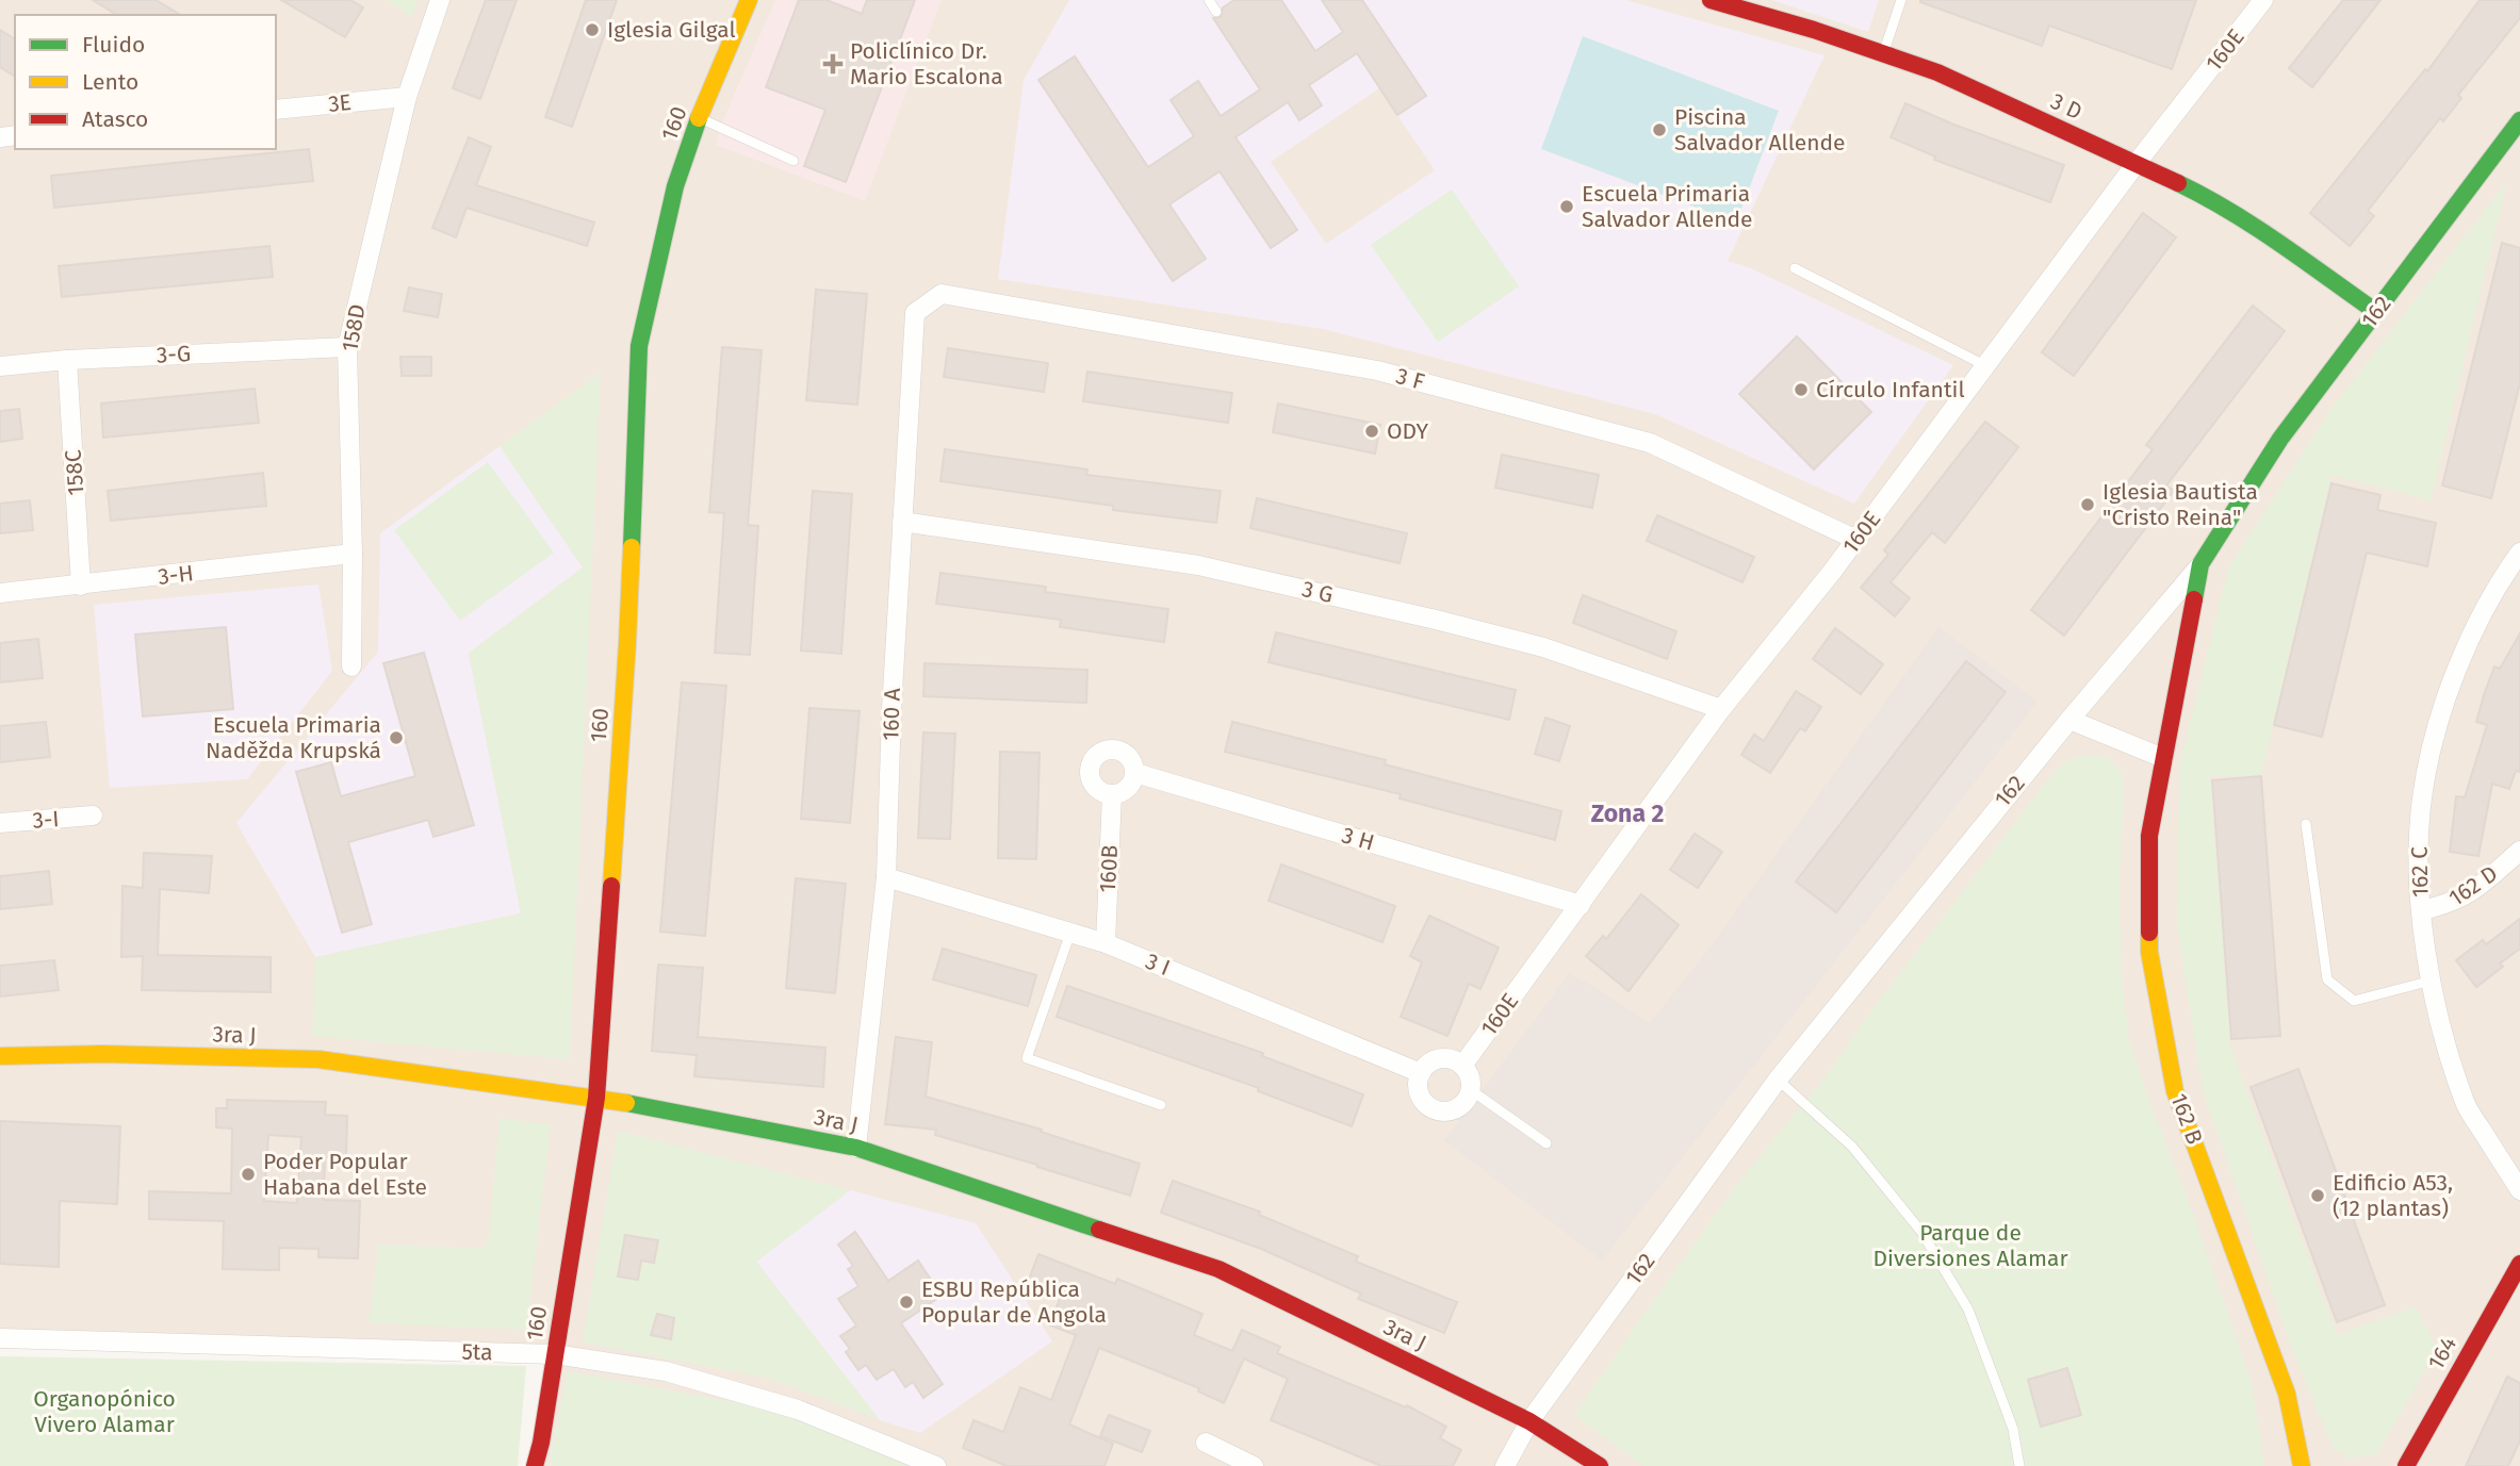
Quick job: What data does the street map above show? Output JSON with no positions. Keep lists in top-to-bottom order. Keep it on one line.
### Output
{"streets":{"main road":["3 D","160","162","3ra J","162 B","164"],"street":["160E","3E","158D","3-G","3 F","158C","3-H","3 G","160 A","3-I","3 H","160B","162 C","162 D","3 I","5ta"]},"crossings":[["160E","3 D"],["160E","3 F"],["160E","3 G"],["160E","3 H"],["160E","3 I"],["3E","158D"],["3 D","162"],["160","3ra J"],["160","5ta"],["162","3ra J"],["162","162 B"],["158D","3-G"],["158D","3-H"],["3-G","158C"],["3 F","160 A"],["158C","3-H"],["3 G","160 A"],["160 A","3 I"],["160 A","3ra J"],["3 H","160B"],["160B","3 I"],["162 C","162 D"]],"districts":["Zona 2"],"parks":["Parque de Diversiones Alamar","Organopónico Vivero Alamar"],"places":{"other":["Iglesia Gilgal","Piscina Salvador Allende","Escuela Primaria Salvador Allende","Círculo Infantil","ODY","Iglesia Bautista \"Cristo Reina\"","Escuela Primaria Naděžda Krupská","Poder Popular Habana del Este","Edificio A53, (12 plantas)","ESBU República Popular de Angola"],"health":["Policlínico Dr. Mario Escalona"]},"legend":["Fluido","Lento","Atasco"]}
